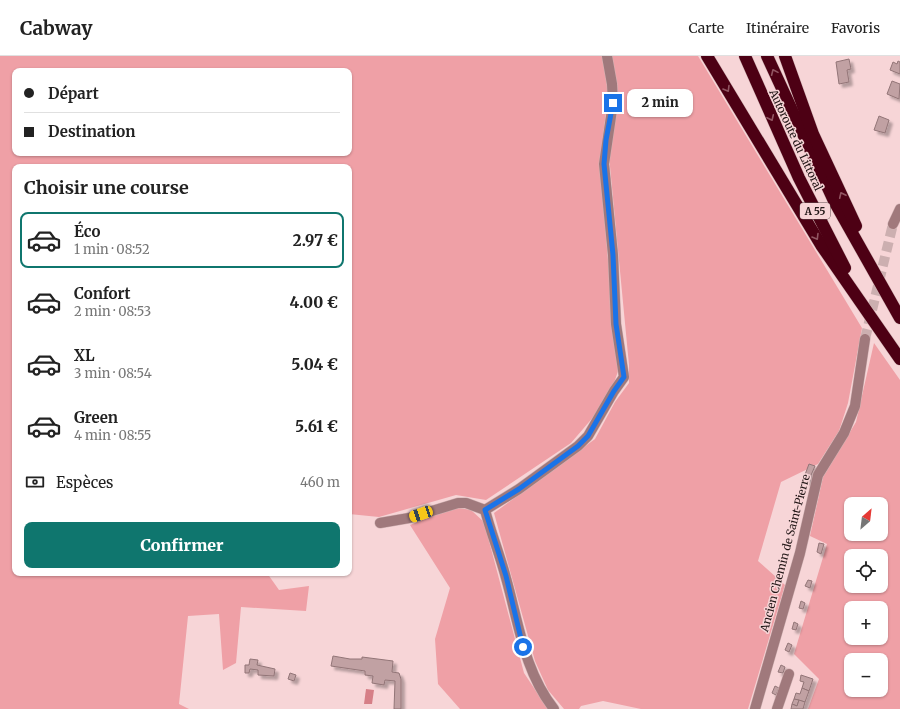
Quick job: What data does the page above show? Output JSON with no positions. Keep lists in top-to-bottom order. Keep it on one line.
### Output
{"streets":{"highway":["Autoroute du Littoral","A 55"],"street":["Ancien Chemin de Saint-Pierre"]},"north":"top right","page":{"header":"Cabway","nav":["Carte","Itinéraire","Favoris"],"banner":["Départ","Destination"],"bubble":"2 min","heading":"Choisir une course","list":[{"name":"Éco","note":"1 min · 08:52","value":"2.97 €"},{"name":"Confort","note":"2 min · 08:53","value":"4.00 €"},{"name":"XL","note":"3 min · 08:54","value":"5.04 €"},{"name":"Green","note":"4 min · 08:55","value":"5.61 €"}],"pay":["Espèces","460 m"],"map_buttons":["+","−"],"buttons":"Confirmer"}}
